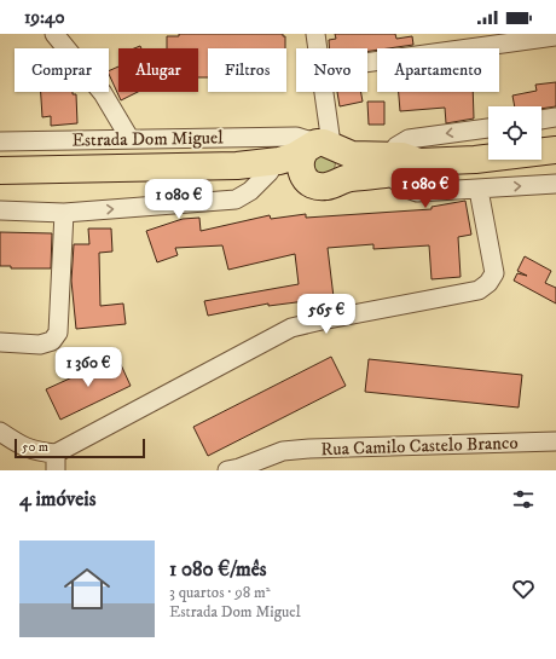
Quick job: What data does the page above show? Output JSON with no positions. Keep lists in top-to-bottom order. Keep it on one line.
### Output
{"streets":{"main road":["Estrada Dom Miguel"],"street":["Rua Camilo Castelo Branco"]},"scale_bar":"50 m","page":{"status":"19:40","chip":["Comprar","Alugar","Filtros","Novo","Apartamento"],"price":["1 080 €","1 080 €","565 €","1 360 €"],"scale":"50 m","heading":"4 imóveis","list":[{"name":"1 080 €/mês","note":"3 quartos · 98 m² · Estrada Dom Miguel"}]}}
